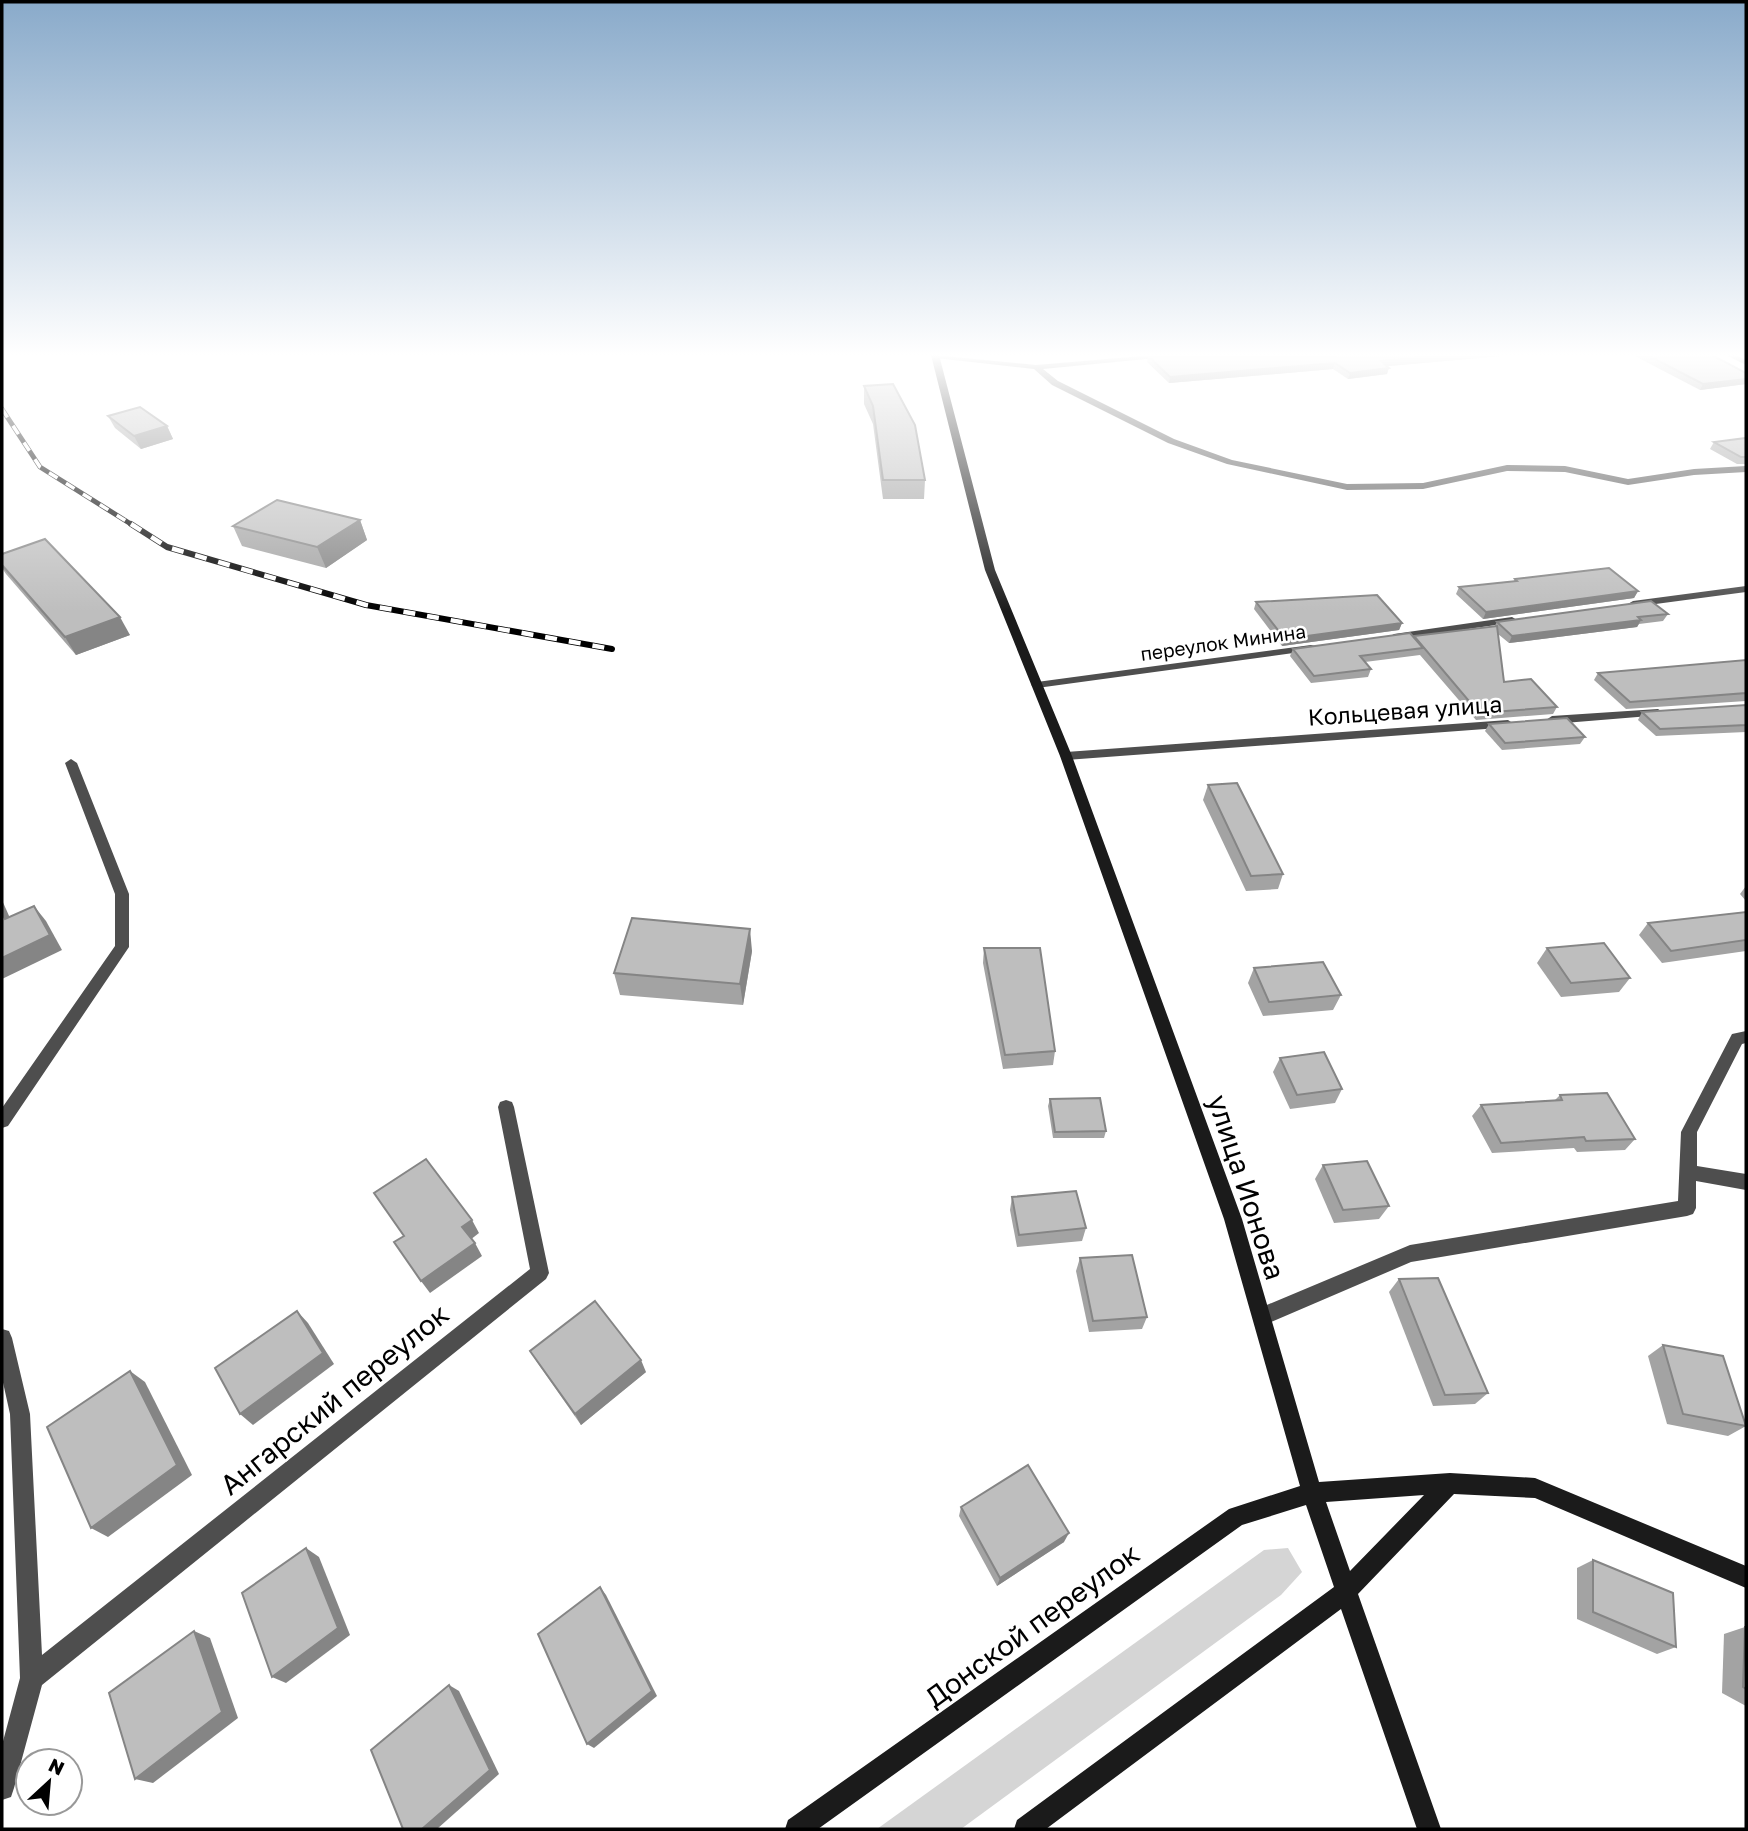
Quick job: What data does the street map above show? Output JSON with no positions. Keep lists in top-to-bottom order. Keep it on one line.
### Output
{"streets":{"main road":["улица Ионова","Донской переулок"],"street":["переулок Минина","Кольцевая улица","Ангарский переулок"]},"crossings":[["переулок Минина","улица Ионова"],["Кольцевая улица","улица Ионова"],["улица Ионова","Донской переулок"]],"north":"top right"}
